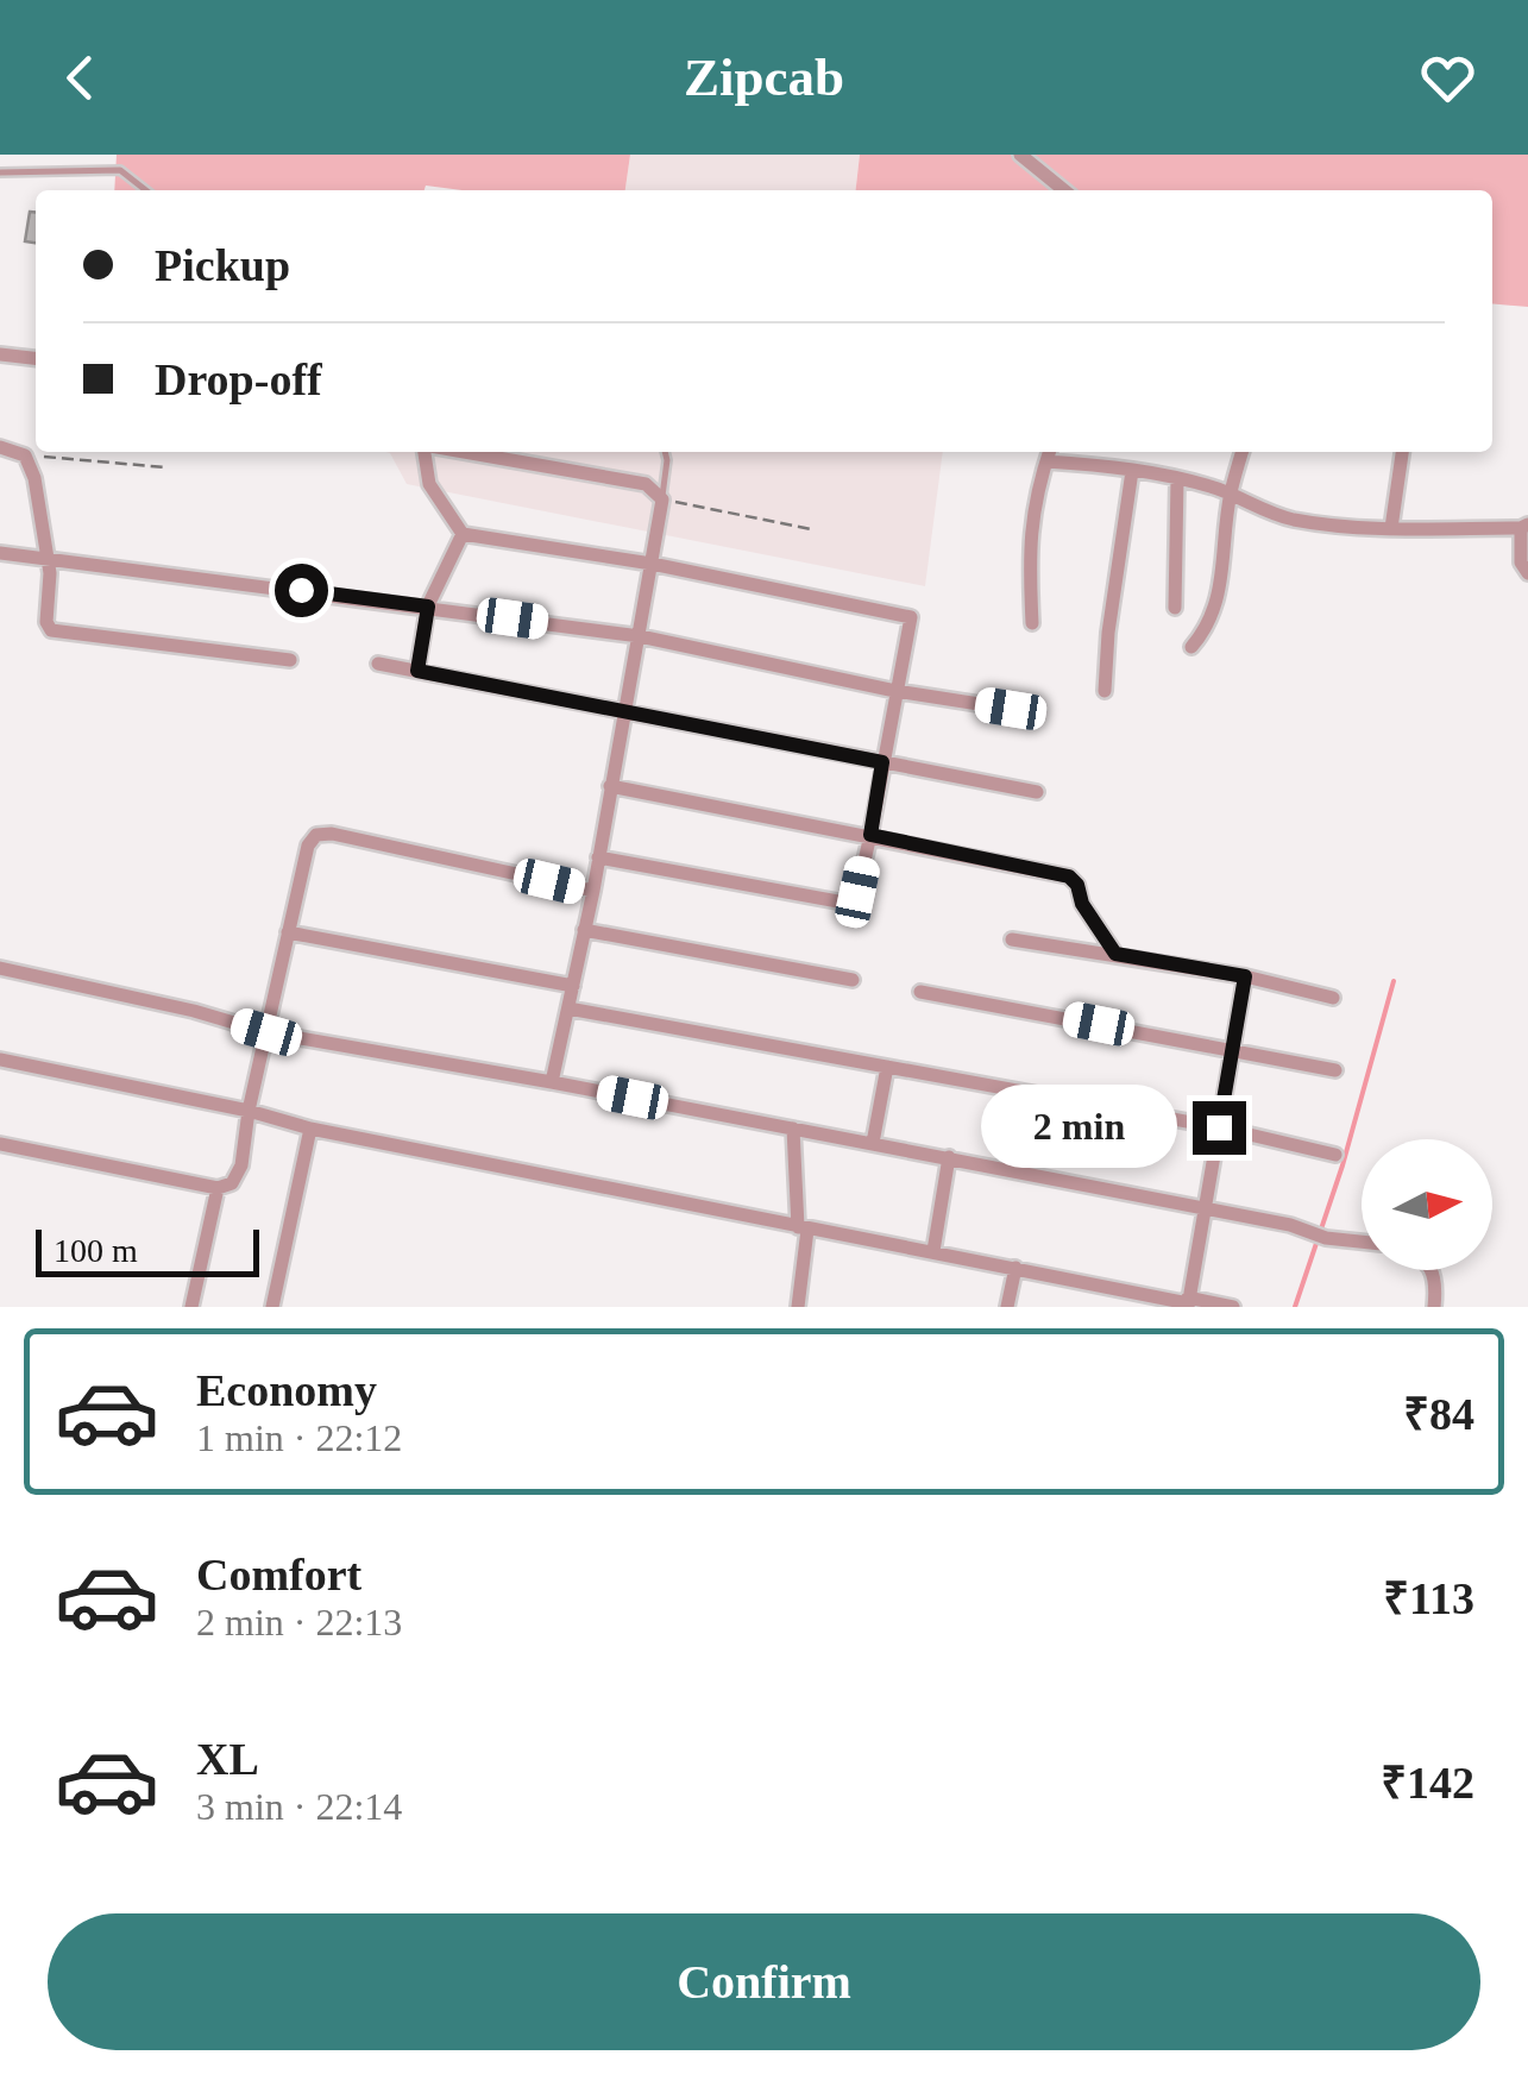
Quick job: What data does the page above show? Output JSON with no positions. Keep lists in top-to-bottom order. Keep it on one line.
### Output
{"scale_bar":"100 m","north":"right","page":{"header":"Zipcab","banner":["Pickup","Drop-off"],"bubble":"2 min","scale":"100 m","list":[{"name":"Economy","note":"1 min · 22:12","value":"₹84"},{"name":"Comfort","note":"2 min · 22:13","value":"₹113"},{"name":"XL","note":"3 min · 22:14","value":"₹142"}],"buttons":"Confirm"}}
